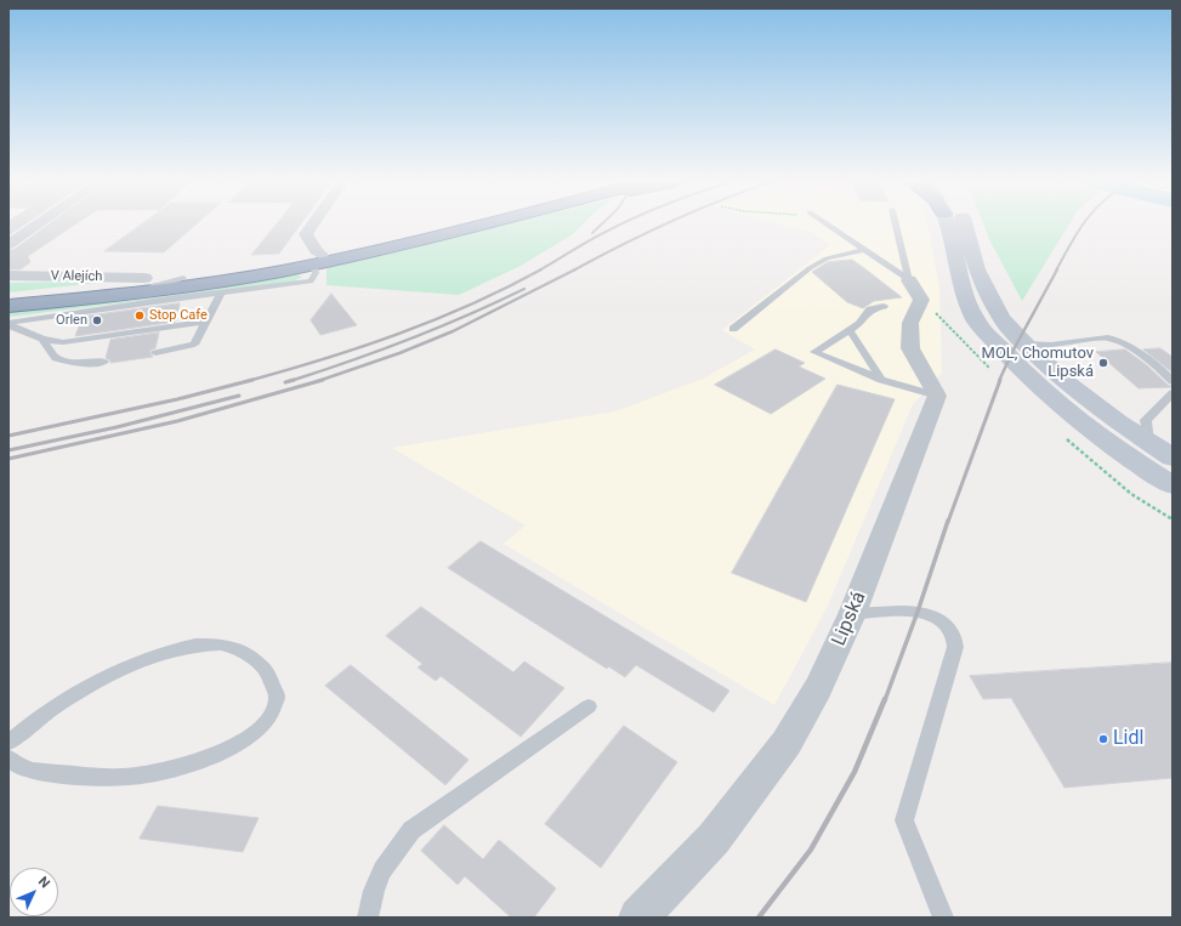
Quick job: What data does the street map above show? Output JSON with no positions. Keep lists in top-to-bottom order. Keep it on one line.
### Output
{"streets":{"street":["V Alejích","Lipská"]},"places":["Stop Cafe","Orlen","MOL, Chomutov Lipská","Lidl"],"north":"top right"}
